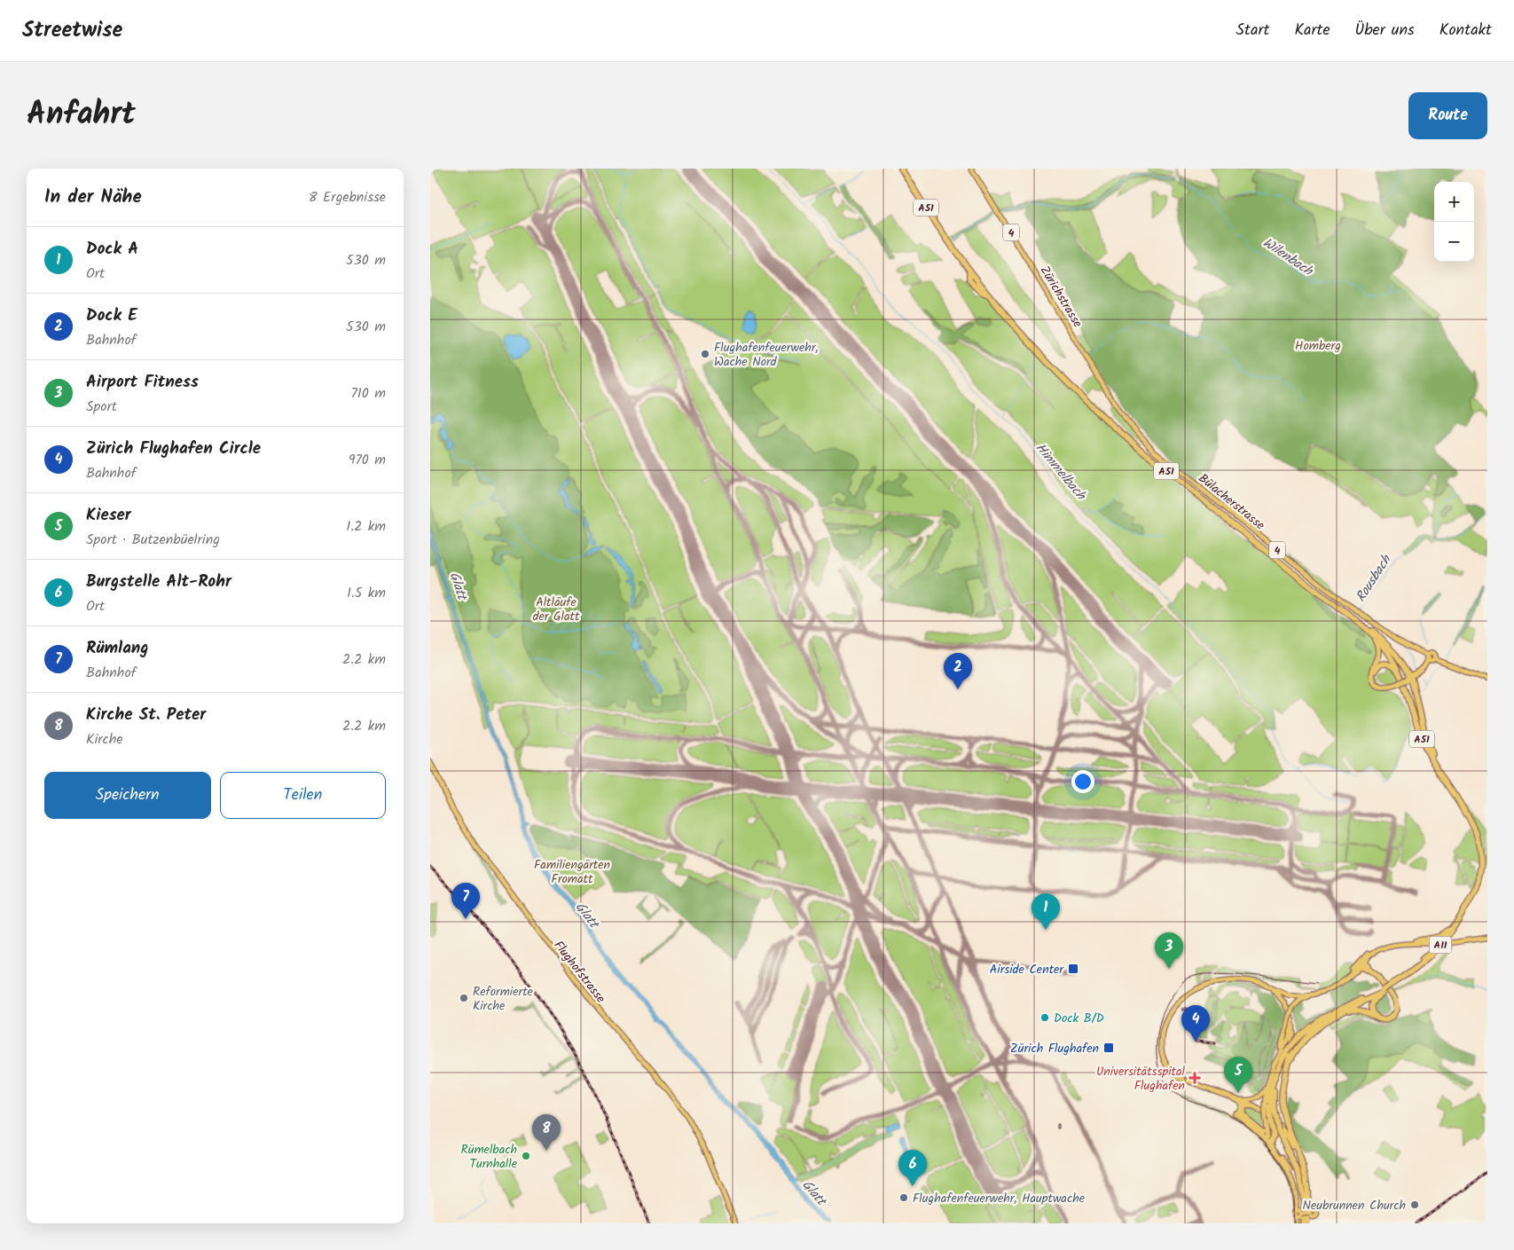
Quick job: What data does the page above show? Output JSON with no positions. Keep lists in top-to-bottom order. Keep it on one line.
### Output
{"streets":{"highway":["A51","A11"],"main road":["4","Zürichstrasse","Bülacherstrasse","Flughofstrasse"]},"crossings":[["A51","A11"],["Zürichstrasse","Bülacherstrasse"]],"water":["Wilenbach","Himmelbach","Rousbach","Glatt"],"parks":["Homberg","Altläufe der Glatt","Familiengärten Fromatt"],"places":{"other":["Flughafenfeuerwehr, Wache Nord","Reformierte Kirche","Dock B/D","Rümelbach Turnhalle","Flughafenfeuerwehr, Hauptwache","Neubrunnen Church"],"transit":["Airside Center","Zürich Flughafen"],"health":["Universitätsspital Flughafen"]},"page":{"header":"Streetwise","nav":["Start","Karte","Über uns","Kontakt"],"title":"Anfahrt","buttons":["Route",["Speichern","Teilen"]],"heading":["In der Nähe","8 Ergebnisse"],"map_buttons":["+","−"],"list":[{"mark":"1","name":"Dock A","note":"Ort","value":"530 m"},{"mark":"2","name":"Dock E","note":"Bahnhof","value":"530 m"},{"mark":"3","name":"Airport Fitness","note":"Sport","value":"710 m"},{"mark":"4","name":"Zürich Flughafen Circle","note":"Bahnhof","value":"970 m"},{"mark":"5","name":"Kieser","note":"Sport · Butzenbüelring","value":"1.2 km"},{"mark":"6","name":"Burgstelle Alt-Rohr","note":"Ort","value":"1.5 km"},{"mark":"7","name":"Rümlang","note":"Bahnhof","value":"2.2 km"},{"mark":"8","name":"Kirche St. Peter","note":"Kirche","value":"2.2 km"}],"pins":["2","7","1","3","4","5","8","6"]}}
